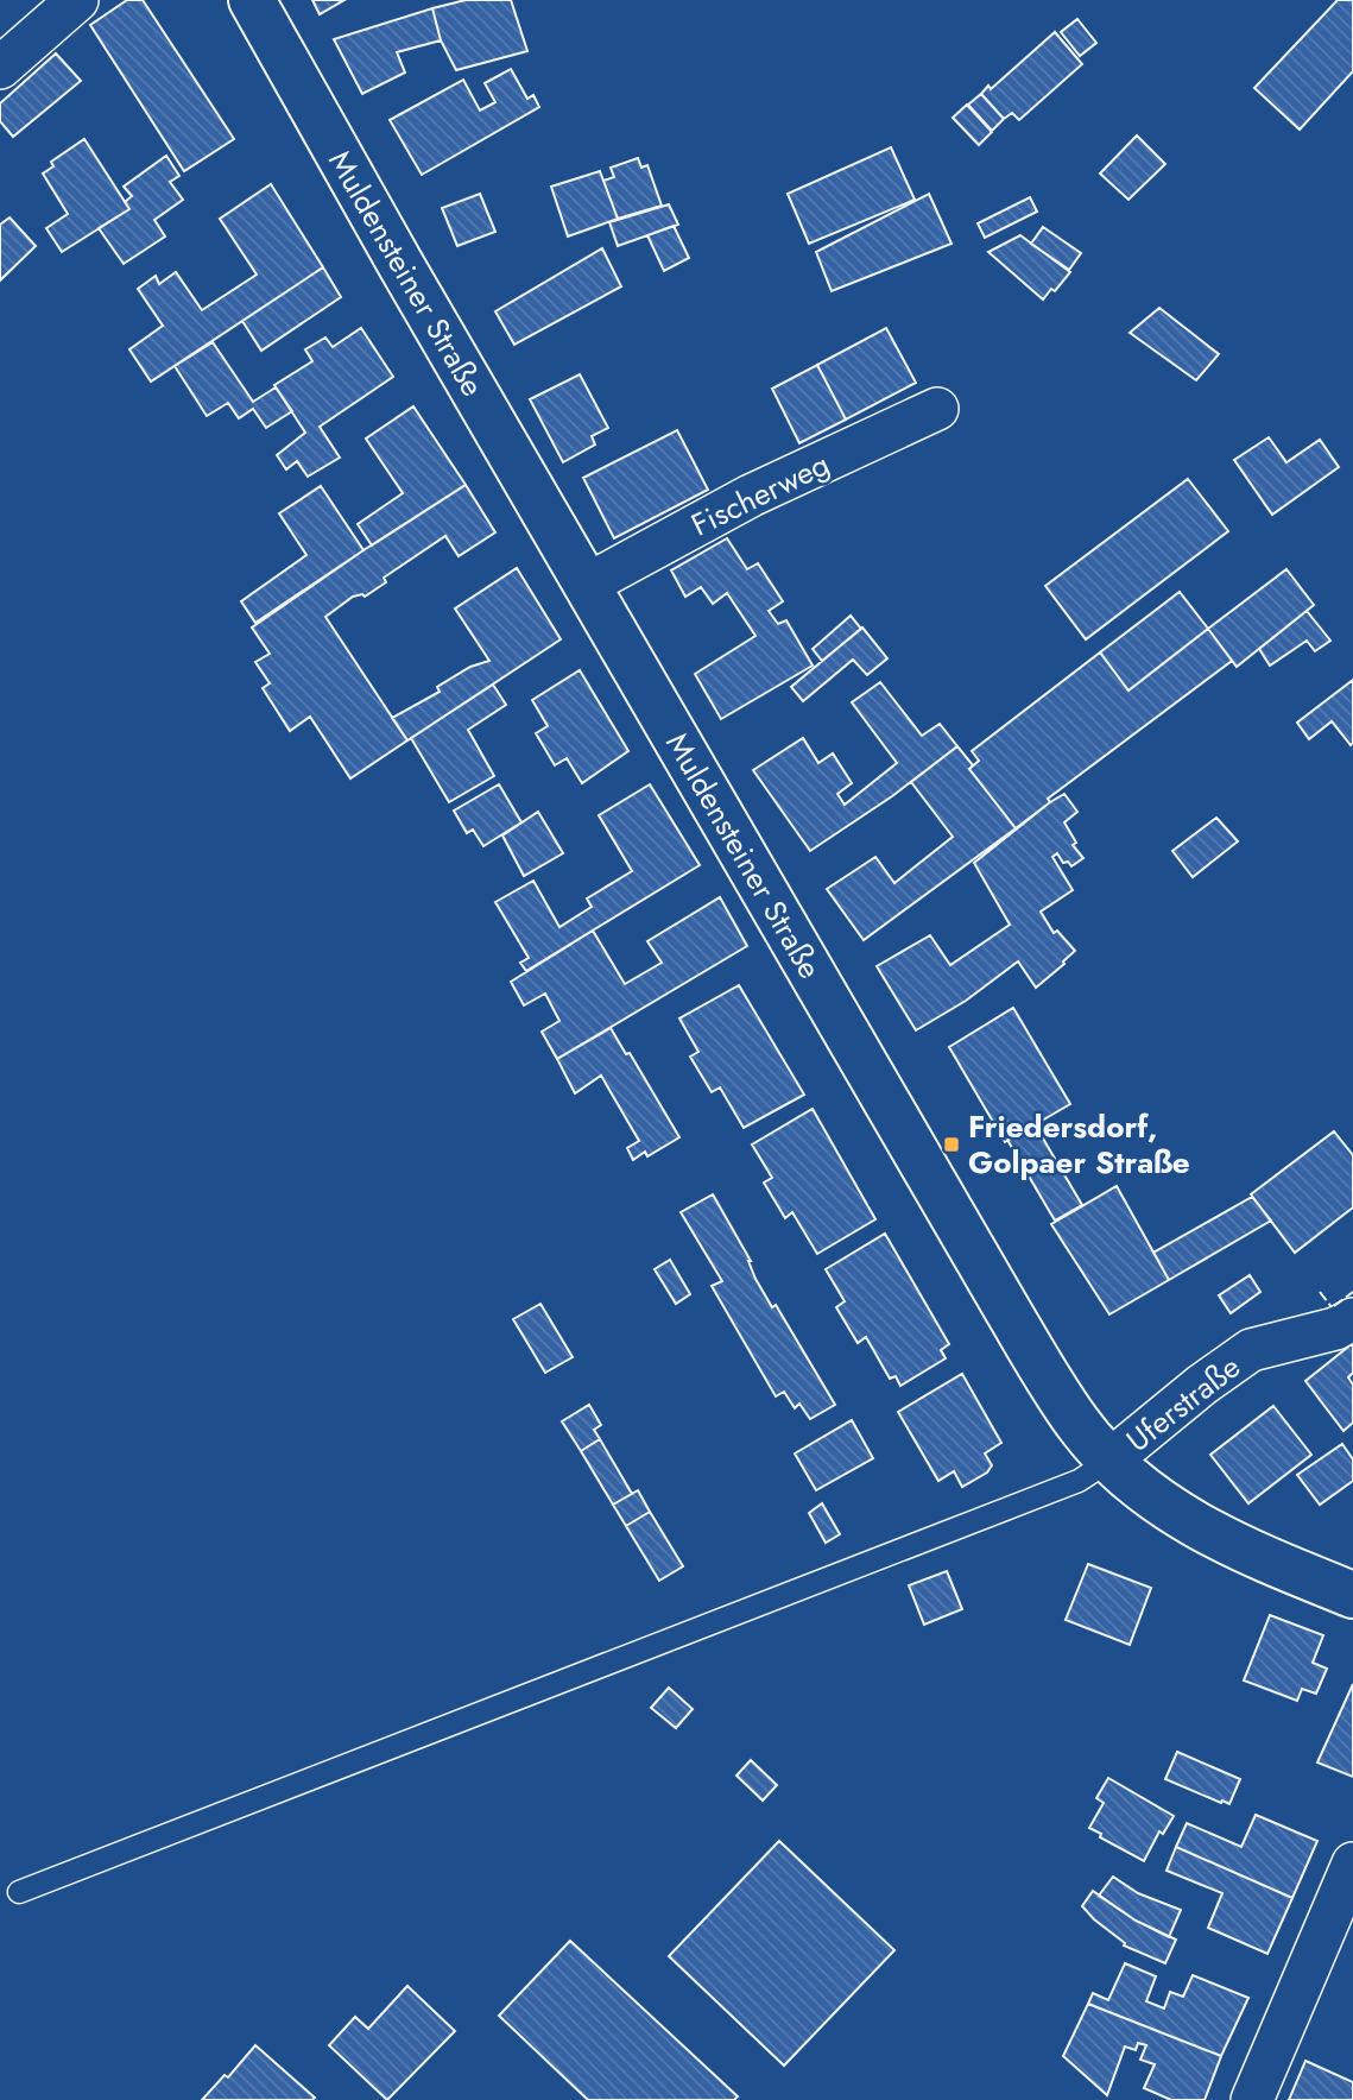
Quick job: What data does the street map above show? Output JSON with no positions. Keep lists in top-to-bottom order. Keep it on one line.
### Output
{"streets":{"main road":["Muldensteiner Straße"],"street":["Fischerweg","Uferstraße"]},"crossings":[["Muldensteiner Straße","Fischerweg"],["Muldensteiner Straße","Uferstraße"]],"places":{"transit":["Friedersdorf, Golpaer Straße"]}}
